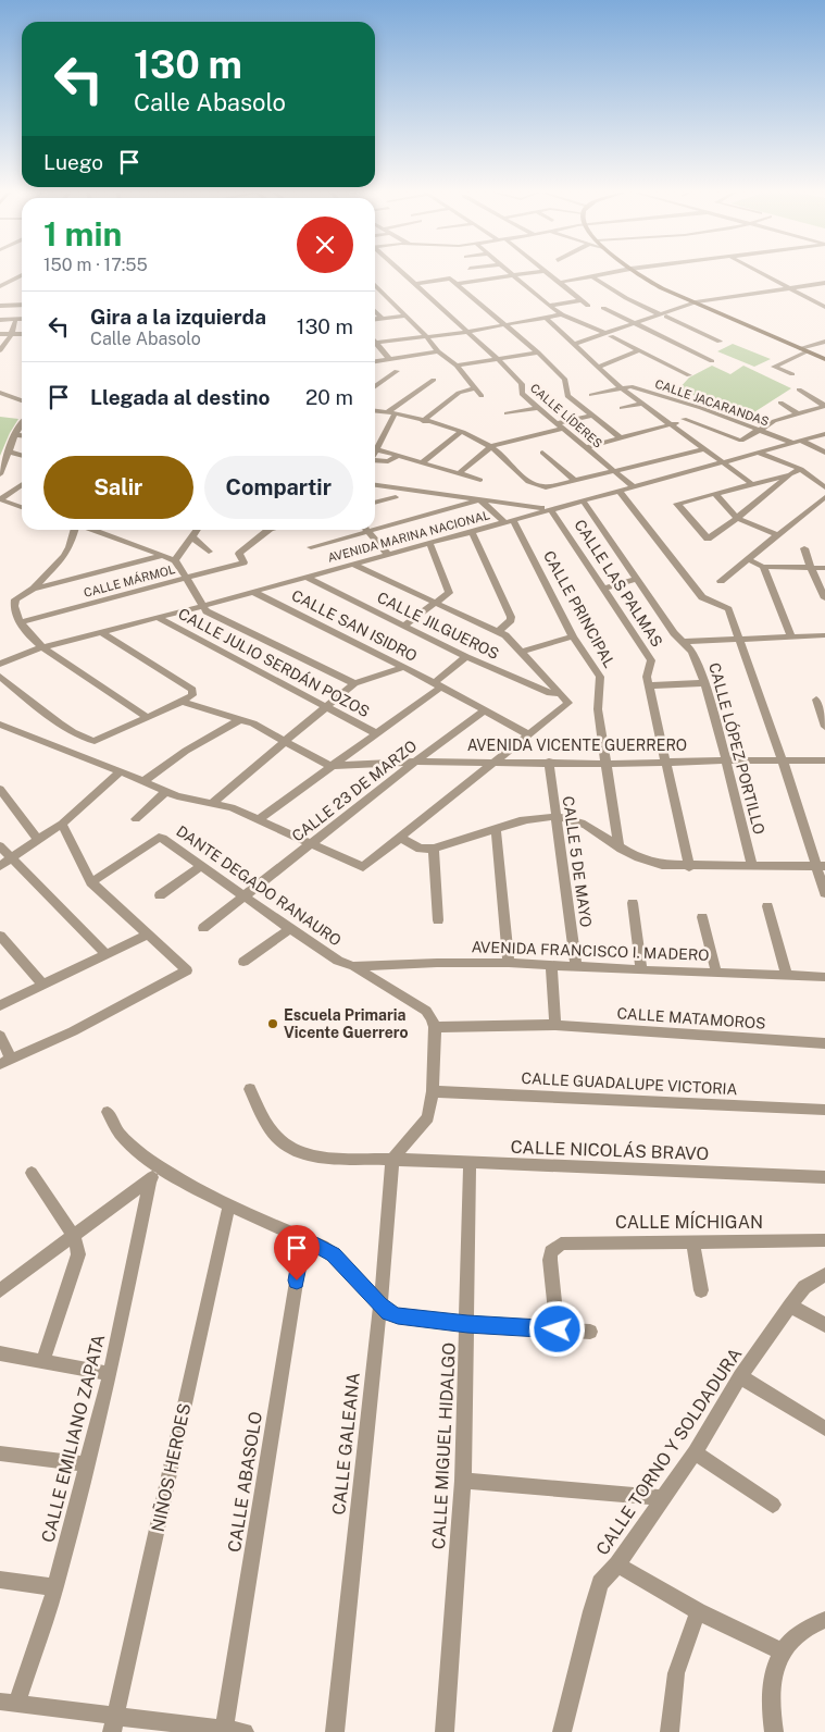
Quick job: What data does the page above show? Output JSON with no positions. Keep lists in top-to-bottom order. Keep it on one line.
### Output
{"streets":{"street":["CALLE JACARANDAS","CALLE LÍDERES","AVENIDA MARINA NACIONAL","CALLE MÁRMOL","CALLE LAS PALMAS","CALLE PRINCIPAL","CALLE SAN ISIDRO","CALLE JILGUEROS","CALLE JULIO SERDÁN POZOS","AVENIDA VICENTE GUERRERO","CALLE LÓPEZ PORTILLO","CALLE 23 DE MARZO","CALLE 5 DE MAYO","DANTE DEGADO RANAURO","AVENIDA FRANCISCO I. MADERO","CALLE MATAMOROS","CALLE GUADALUPE VICTORIA","CALLE NICOLÁS BRAVO","CALLE MÍCHIGAN","CALLE EMILIANO ZAPATA","CALLE GALEANA","CALLE MIGUEL HIDALGO","CALLE TORNO Y SOLDADURA","NIÑOS HEROES","CALLE ABASOLO"]},"crossings":[["CALLE JACARANDAS","AVENIDA MARINA NACIONAL"],["CALLE LÍDERES","AVENIDA MARINA NACIONAL"],["AVENIDA MARINA NACIONAL","CALLE LAS PALMAS"],["AVENIDA MARINA NACIONAL","CALLE PRINCIPAL"],["AVENIDA MARINA NACIONAL","CALLE SAN ISIDRO"],["AVENIDA MARINA NACIONAL","CALLE JILGUEROS"],["AVENIDA MARINA NACIONAL","CALLE JULIO SERDÁN POZOS"],["AVENIDA MARINA NACIONAL","CALLE LÓPEZ PORTILLO"],["CALLE LAS PALMAS","AVENIDA VICENTE GUERRERO"],["CALLE PRINCIPAL","AVENIDA VICENTE GUERRERO"],["CALLE SAN ISIDRO","CALLE 23 DE MARZO"],["AVENIDA VICENTE GUERRERO","CALLE LÓPEZ PORTILLO"],["AVENIDA VICENTE GUERRERO","CALLE 23 DE MARZO"],["AVENIDA VICENTE GUERRERO","CALLE 5 DE MAYO"],["CALLE 23 DE MARZO","DANTE DEGADO RANAURO"],["CALLE 5 DE MAYO","AVENIDA FRANCISCO I. MADERO"],["DANTE DEGADO RANAURO","AVENIDA FRANCISCO I. MADERO"],["CALLE NICOLÁS BRAVO","CALLE GALEANA"],["CALLE NICOLÁS BRAVO","CALLE MIGUEL HIDALGO"]],"places":["Escuela Primaria Vicente Guerrero"],"page":{"turn":["130 m","Calle Abasolo"],"then":"Luego","heading":["1 min","150 m · 17:55"],"list":[{"name":"Gira a la izquierda","note":"Calle Abasolo","value":"130 m"},{"name":"Llegada al destino","value":"20 m"}],"buttons":["Salir","Compartir"]}}
